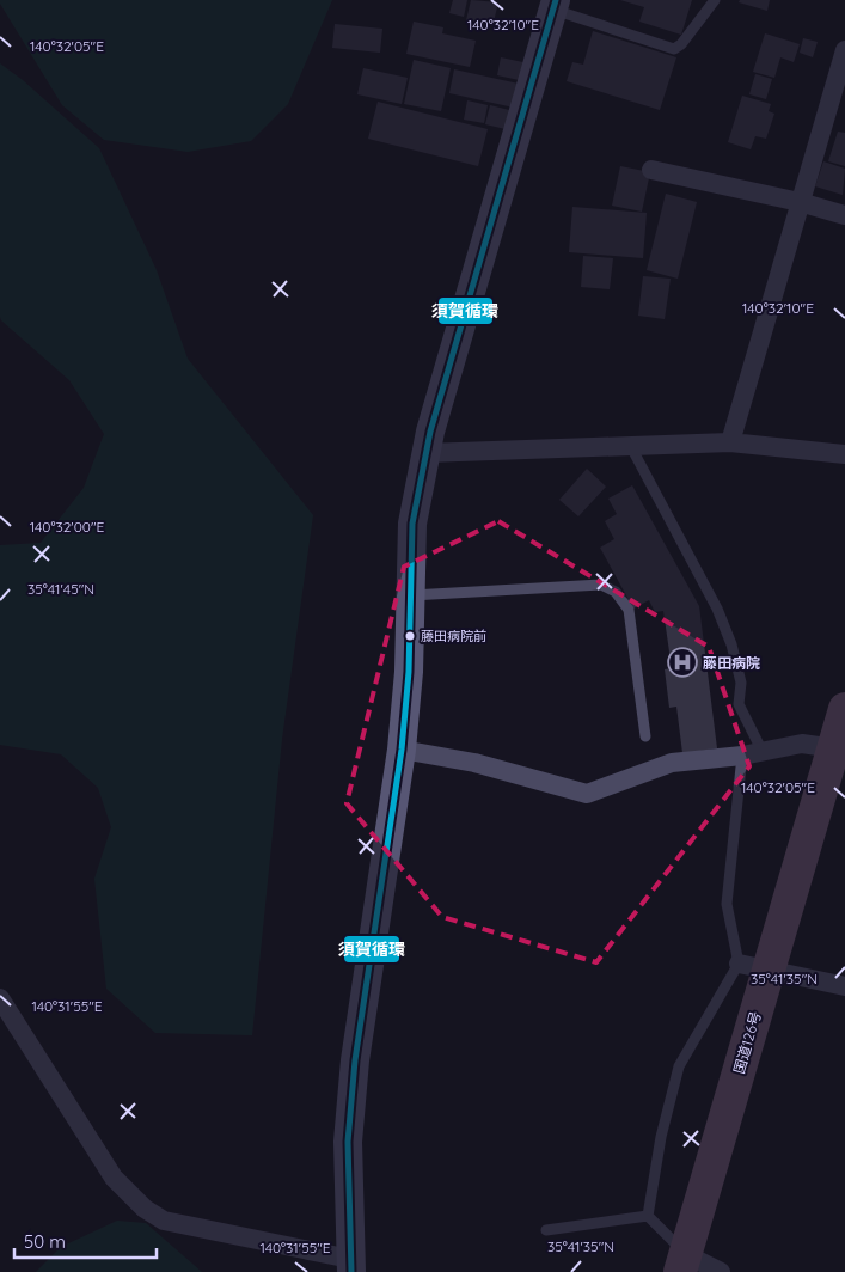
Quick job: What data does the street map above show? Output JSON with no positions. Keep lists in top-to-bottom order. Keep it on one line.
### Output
{"streets":{"highway":["国道126号"]},"places":{"other":["藤田病院前"],"hospital":["藤田病院"]},"lines":["transit line 須賀循環"],"scale_bar":"50 m","coordinates":["140°32'10\"E","140°32'05\"E","140°32'00\"E","35°41'45\"N","35°41'35\"N","140°31'55\"E"]}
